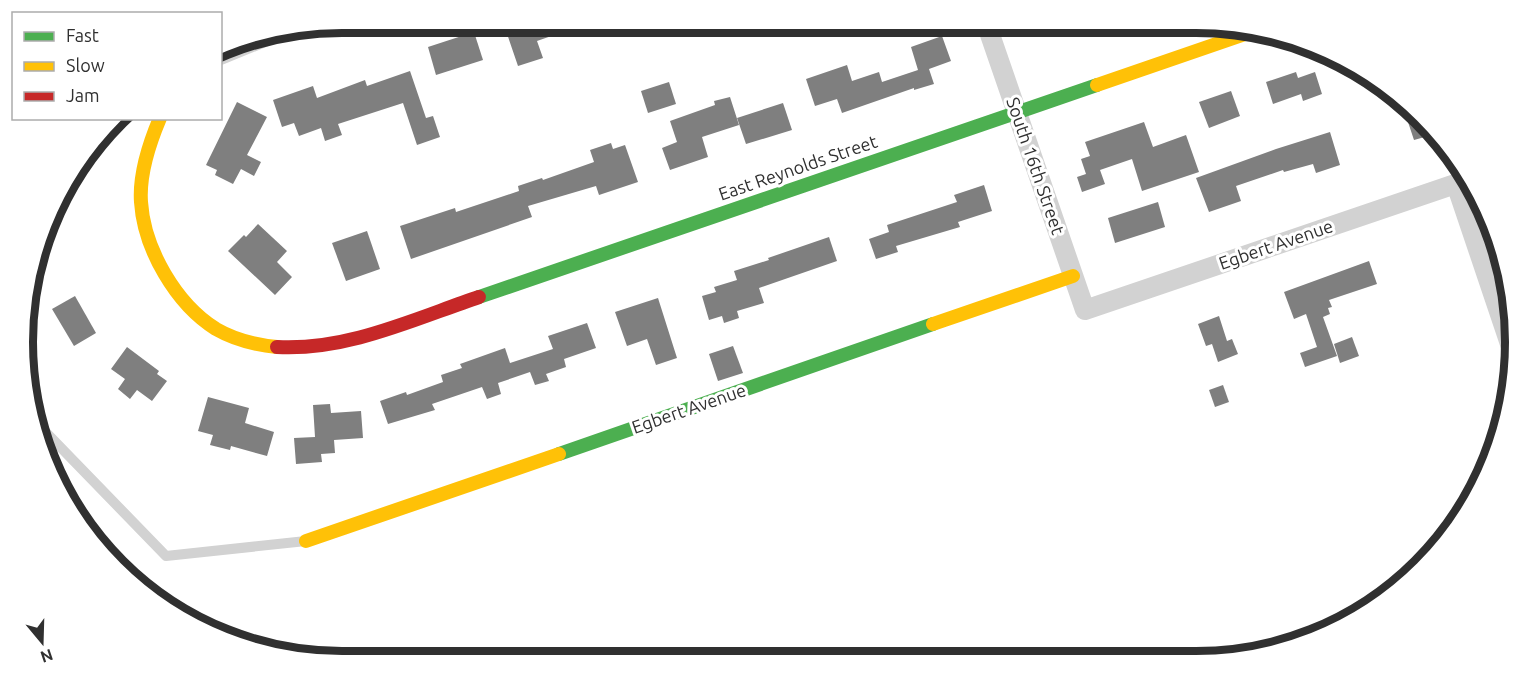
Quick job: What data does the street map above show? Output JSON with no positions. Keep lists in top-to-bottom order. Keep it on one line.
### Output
{"streets":{"street":["South 16th Street","East Reynolds Street","Egbert Avenue"]},"crossings":[["South 16th Street","East Reynolds Street"],["South 16th Street","Egbert Avenue"]],"legend":["Fast","Slow","Jam"],"north":"bottom"}
